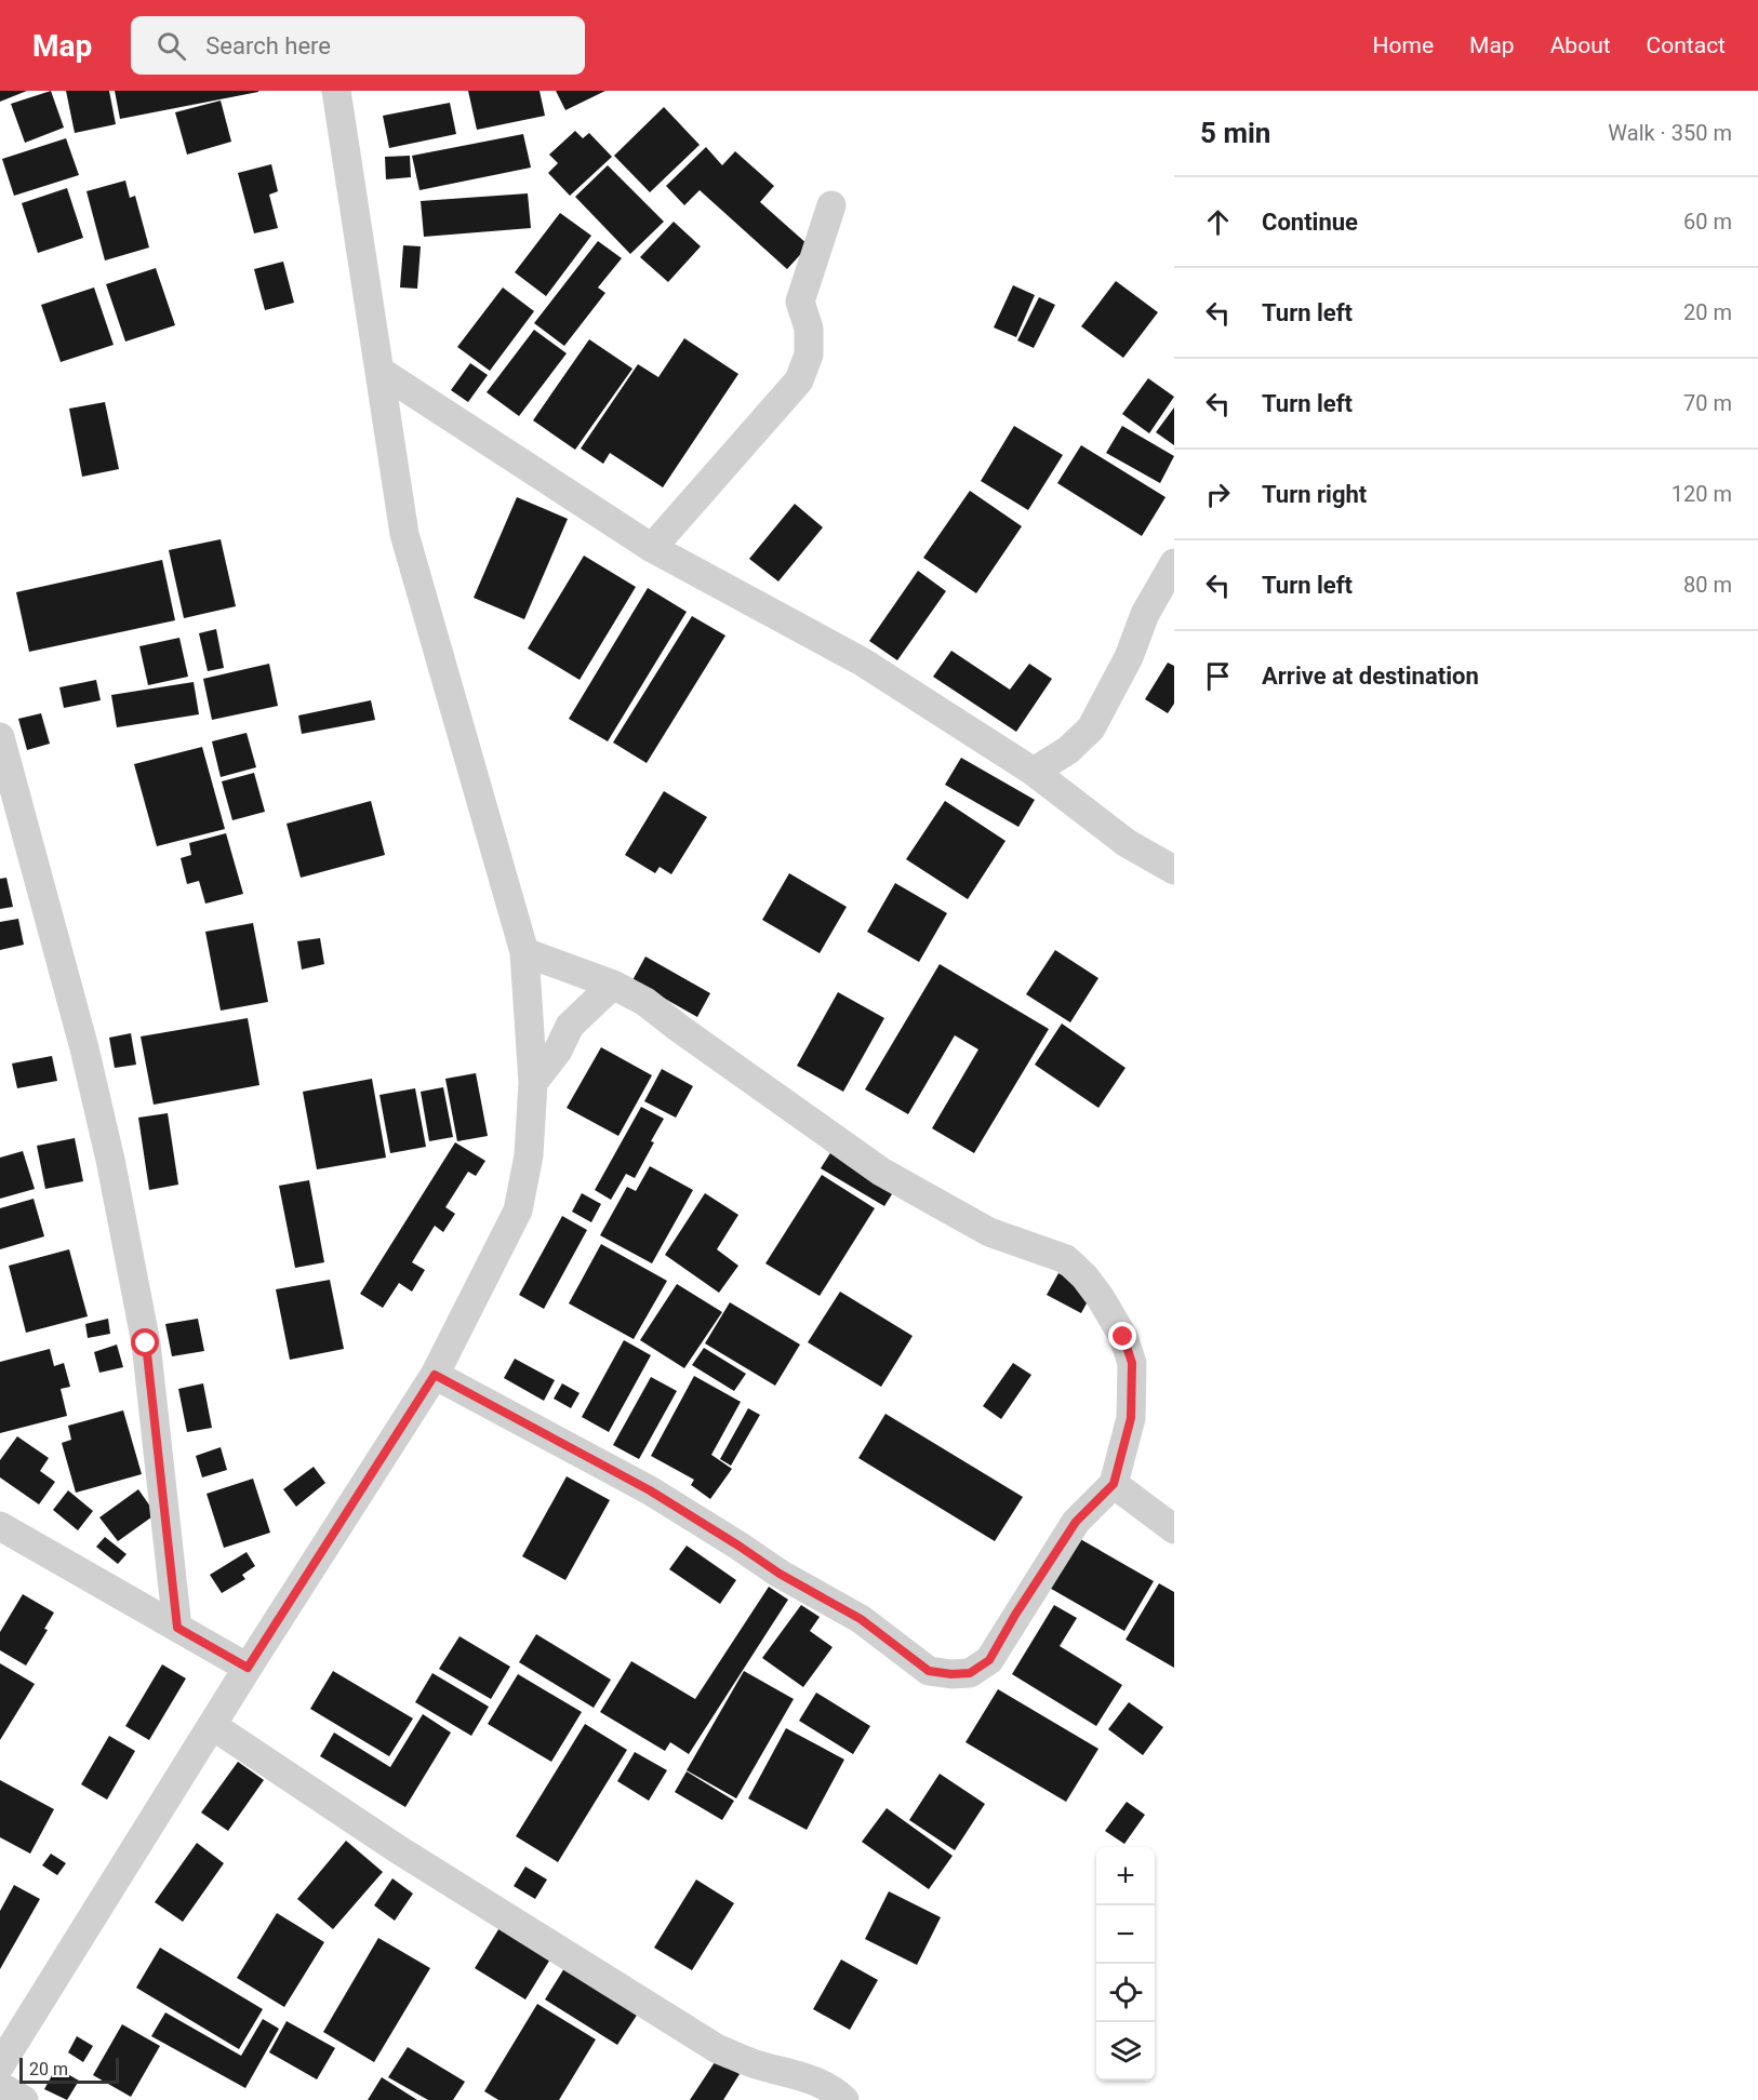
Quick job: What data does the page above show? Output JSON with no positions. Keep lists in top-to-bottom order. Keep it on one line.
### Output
{"scale_bar":"20 m","page":{"header":"Map","search":"Search here","nav":["Home","Map","About","Contact"],"heading":["5 min","Walk · 350 m"],"list":[["Continue","60 m"],["Turn left","20 m"],["Turn left","70 m"],["Turn right","120 m"],["Turn left","80 m"],"Arrive at destination"],"map_buttons":["+","−"],"scale":"20 m"}}
